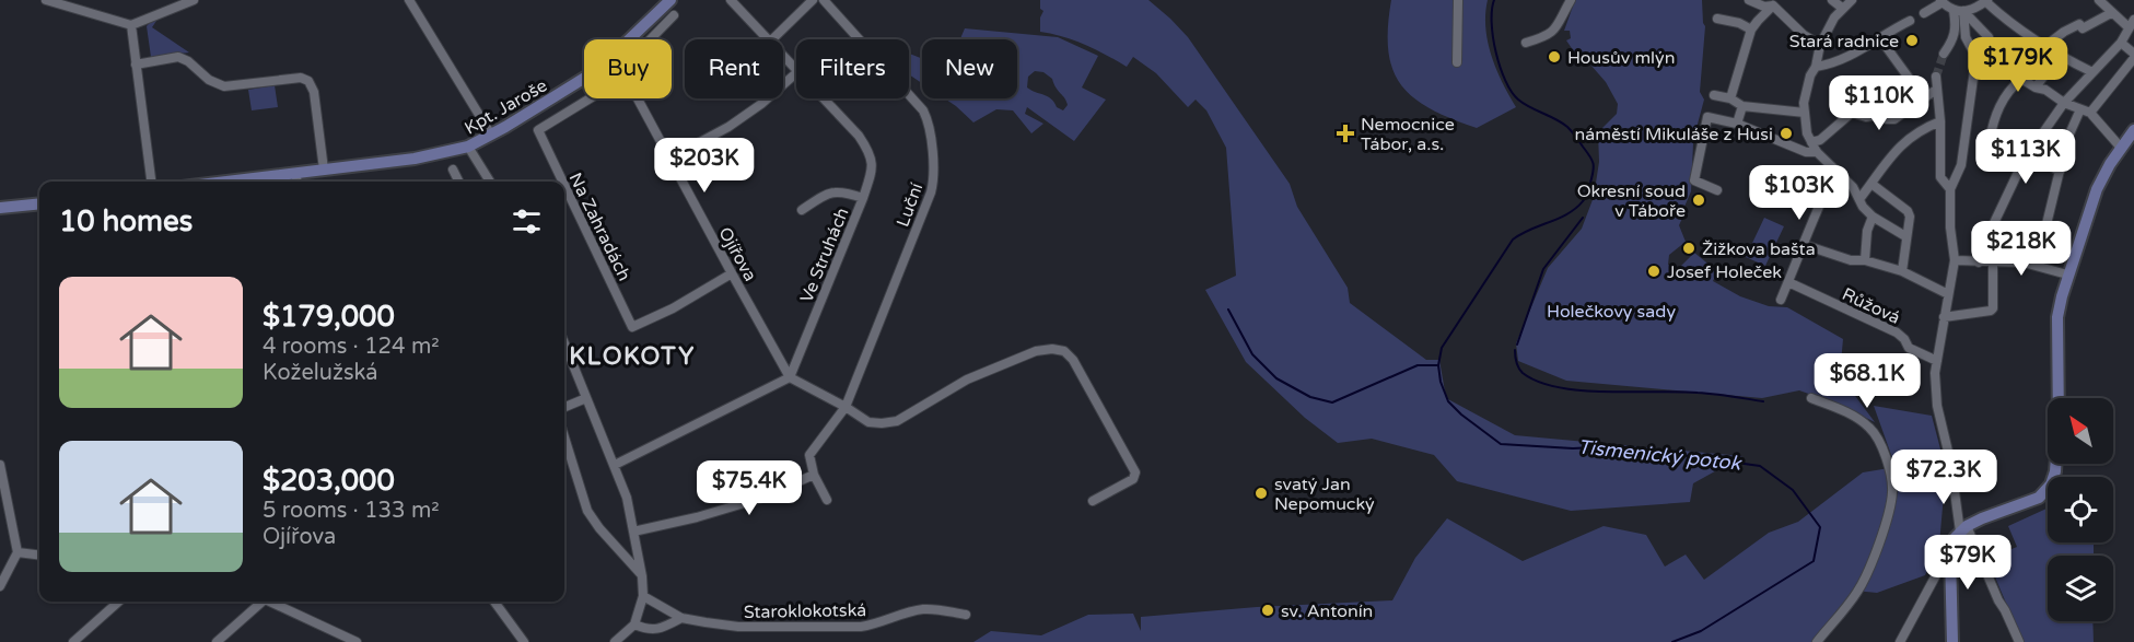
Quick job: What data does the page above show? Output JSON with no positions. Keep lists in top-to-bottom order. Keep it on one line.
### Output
{"streets":{"street":["Kpt. Jaroše","Luční","Na Zahradách","Ojířova","Ve Struhách","Růžová","Staroklokotská"]},"crossings":[["Na Zahradách","Ojířova"],["Ojířova","Ve Struhách"]],"districts":["KLOKOTY"],"water":["Tismenický potok"],"parks":["Holečkovy sady"],"places":{"other":["Stará radnice","Housův mlýn","náměstí Mikuláše z Husi","Okresní soud v Táboře","Žižkova bašta","Josef Holeček","svatý Jan Nepomucký","sv. Antonín"],"health":["Nemocnice Tábor, a.s."]},"north":"top left","page":{"price":["$179K","$110K","$113K","$203K","$103K","$218K","$68.1K","$72.3K","$75.4K","$79K"],"chip":["Buy","Rent","Filters","New"],"heading":"10 homes","list":[{"name":"$179,000","note":"4 rooms · 124 m² · Koželužská"},{"name":"$203,000","note":"5 rooms · 133 m² · Ojířova"}]}}
